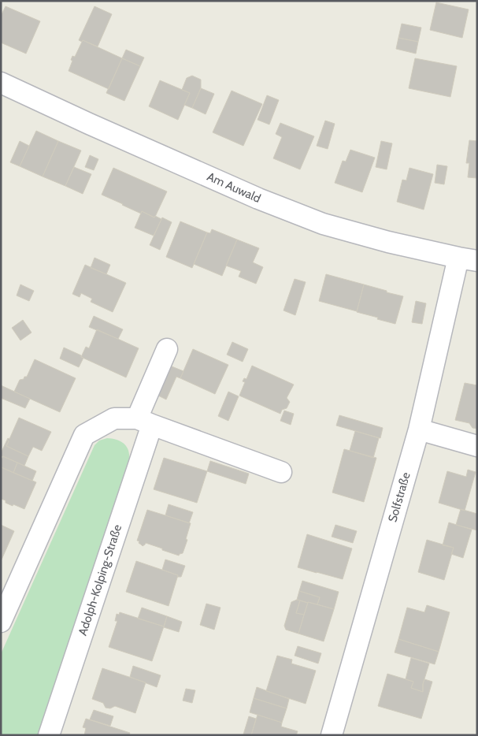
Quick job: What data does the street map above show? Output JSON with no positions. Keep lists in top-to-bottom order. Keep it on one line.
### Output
{"streets":{"street":["Am Auwald","Solfstraße","Adolph-Kolping-Straße"]},"crossings":[["Am Auwald","Solfstraße"]]}
